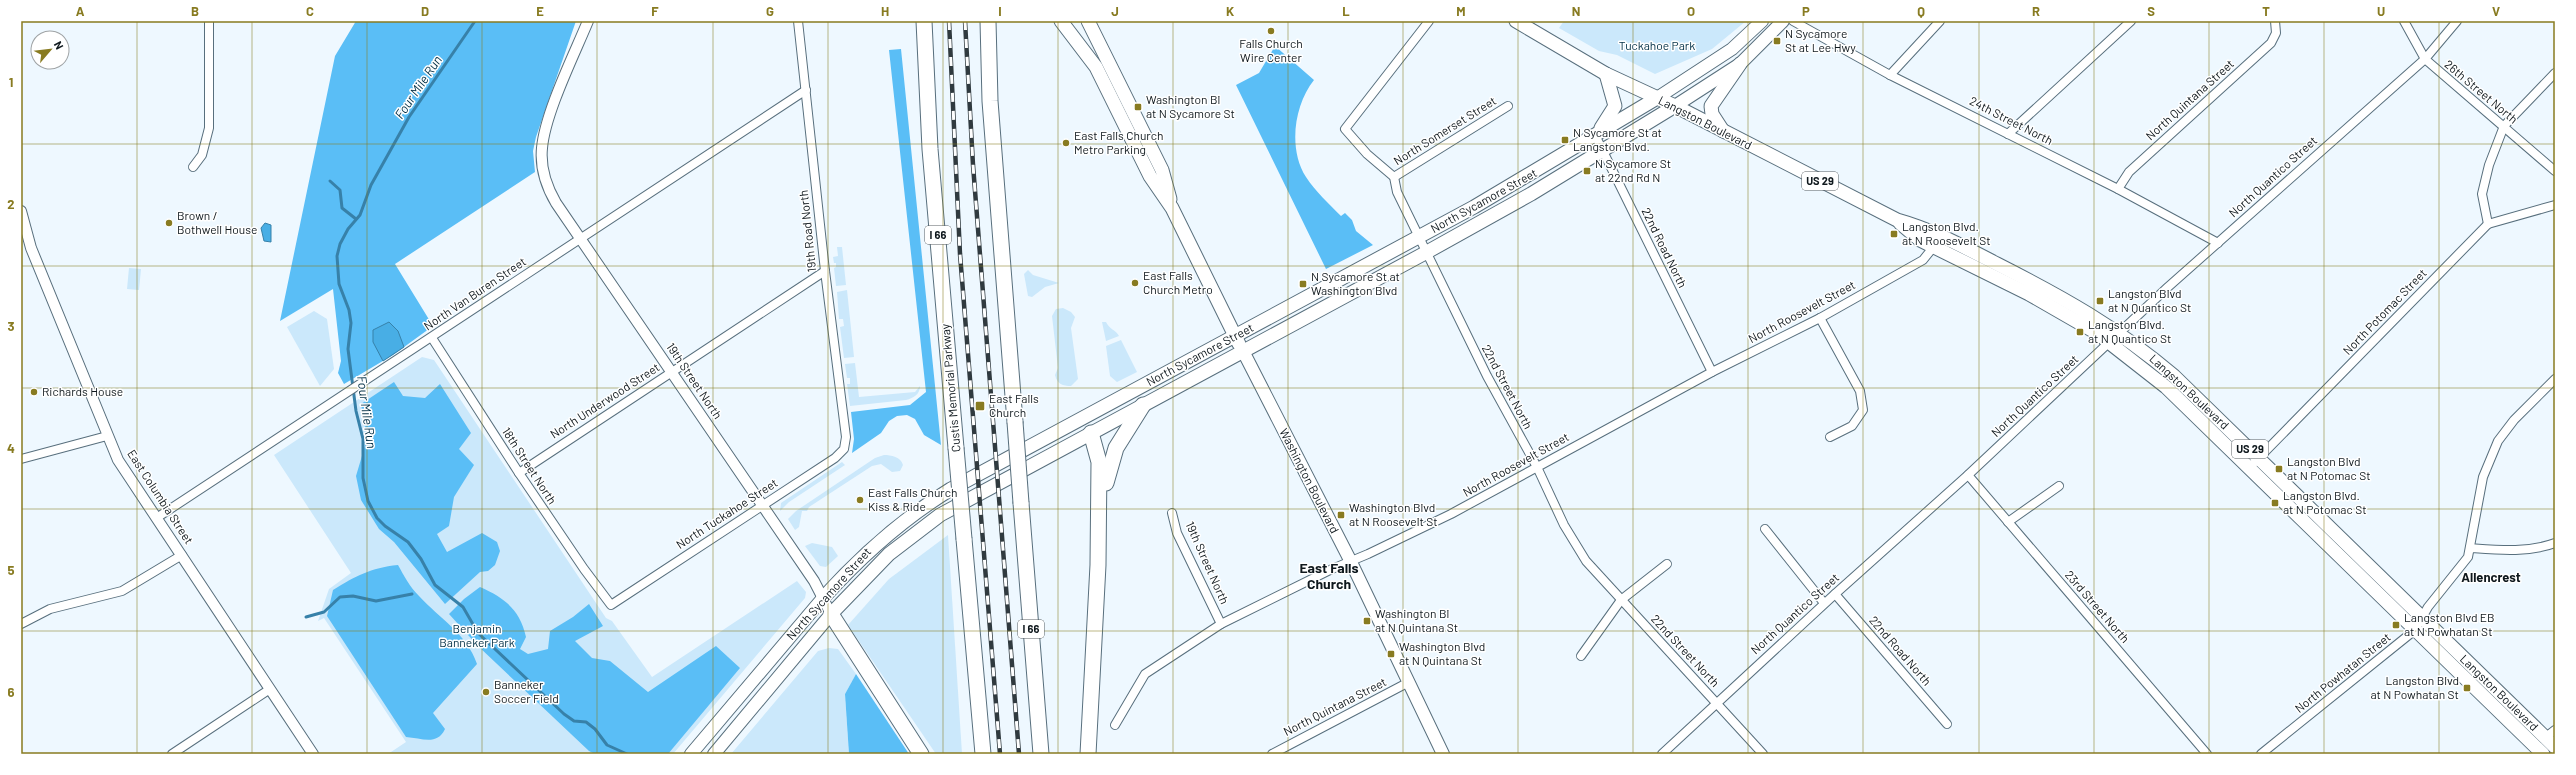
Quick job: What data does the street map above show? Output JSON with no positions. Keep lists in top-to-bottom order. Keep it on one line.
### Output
{"streets":{"highway":["I 66","Custis Memorial Parkway"],"main road":["Langston Boulevard","US 29","North Sycamore Street","Washington Boulevard"],"street":["26th Street North","North Quintana Street","24th Street North","North Somerset Street","North Quantico Street","19th Road North","22nd Road North","North Van Buren Street","North Roosevelt Street","North Potomac Street","19th Street North","22nd Street North","North Underwood Street","18th Street North","East Columbia Street","North Tuckahoe Street","23rd Street North","North Powhatan Street"]},"crossings":[["26th Street North","North Quantico Street"],["North Quintana Street","24th Street North"],["North Quintana Street","Washington Boulevard"],["24th Street North","North Quantico Street"],["Langston Boulevard","North Quantico Street"],["Langston Boulevard","North Sycamore Street"],["Langston Boulevard","North Roosevelt Street"],["Langston Boulevard","North Potomac Street"],["Langston Boulevard","North Powhatan Street"],["North Somerset Street","22nd Street North"],["North Quantico Street","22nd Road North"],["North Quantico Street","22nd Street North"],["North Quantico Street","23rd Street North"],["North Sycamore Street","22nd Road North"],["North Sycamore Street","19th Street North"],["North Sycamore Street","22nd Street North"],["North Sycamore Street","Washington Boulevard"],["19th Road North","North Van Buren Street"],["19th Road North","North Underwood Street"],["19th Road North","North Tuckahoe Street"],["22nd Road North","North Roosevelt Street"],["North Van Buren Street","19th Street North"],["North Van Buren Street","18th Street North"],["North Van Buren Street","East Columbia Street"],["North Roosevelt Street","19th Street North"],["North Roosevelt Street","22nd Street North"],["North Roosevelt Street","Washington Boulevard"],["19th Street North","North Underwood Street"],["19th Street North","North Tuckahoe Street"],["North Underwood Street","18th Street North"],["18th Street North","North Tuckahoe Street"]],"districts":["East Falls Church","Allencrest"],"water":["Four Mile Run"],"parks":["Tuckahoe Park","Benjamin Banneker Park"],"places":{"other":["Falls Church Wire Center","East Falls Church Metro Parking","Brown / Bothwell House","East Falls Church Metro","Richards House","East Falls Church Kiss & Ride","Banneker Soccer Field"],"transit":["N Sycamore St at Lee Hwy","Washington Bl at N Sycamore St","N Sycamore St at Langston Blvd.","N Sycamore St at 22nd Rd N","Langston Blvd. at N Roosevelt St","N Sycamore St at Washington Blvd","Langston Blvd at N Quantico St","Langston Blvd. at N Quantico St","East Falls Church","Langston Blvd at N Potomac St","Langston Blvd. at N Potomac St","Washington Blvd at N Roosevelt St","Washington Bl at N Quintana St","Langston Blvd EB at N Powhatan St","Washington Blvd at N Quintana St","Langston Blvd at N Powhatan St"]},"north":"top right","grid":{"columns":["A","B","C","D","E","F","G","H","I","J","K","L","M","N","O","P","Q","R","S","T","U","V"],"rows":["1","2","3","4","5","6"]}}
